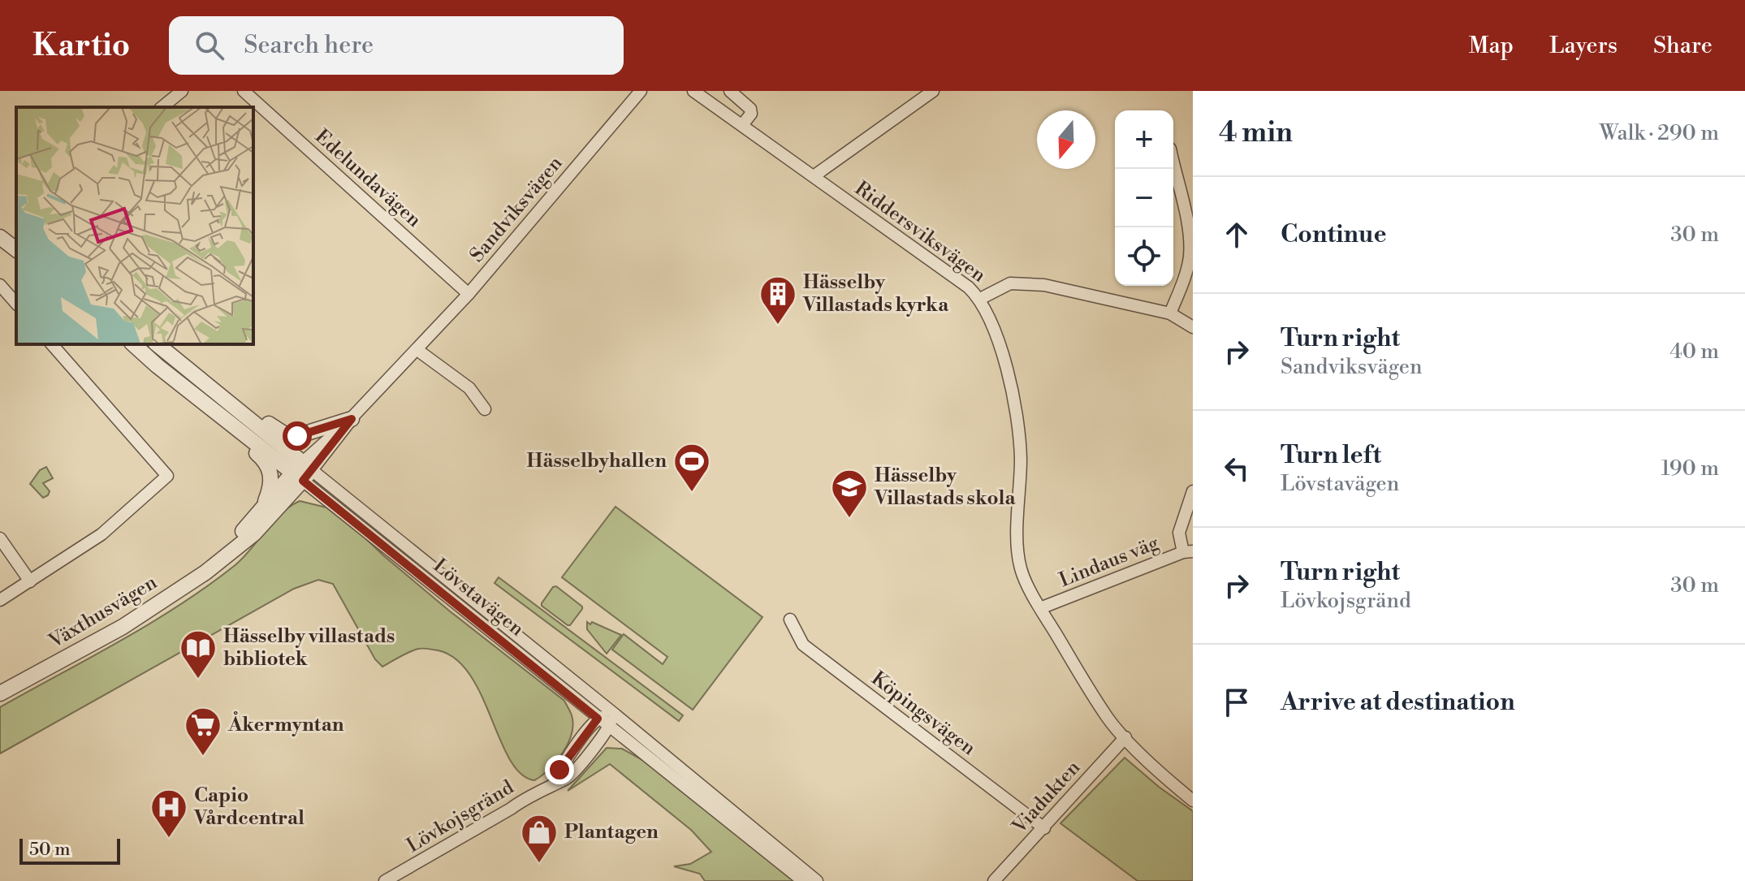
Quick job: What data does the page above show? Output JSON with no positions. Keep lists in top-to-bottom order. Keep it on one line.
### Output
{"streets":{"street":["Edelundavägen","Sandviksvägen","Riddersviksvägen","Lindaus väg","Lövstavägen","Växthusvägen","Köpingsvägen","Viadukten","Lövkojsgränd"]},"crossings":[["Edelundavägen","Sandviksvägen"],["Sandviksvägen","Lövstavägen"],["Sandviksvägen","Växthusvägen"],["Riddersviksvägen","Lindaus väg"],["Riddersviksvägen","Viadukten"],["Lövstavägen","Växthusvägen"],["Lövstavägen","Lövkojsgränd"],["Köpingsvägen","Viadukten"]],"places":{"building":["Hässelby Villastads kyrka"],"sports":["Hässelbyhallen"],"school or university":["Hässelby Villastads skola"],"library":["Hässelby villastads bibliotek"],"supermarket":["Åkermyntan"],"hospital":["Capio Vårdcentral"],"shop":["Plantagen"]},"scale_bar":"50 m","north":"bottom","page":{"header":"Kartio","search":"Search here","nav":["Map","Layers","Share"],"heading":["4 min","Walk · 290 m"],"map_buttons":["+","−"],"list":[["Continue","30 m"],["Turn right","Sandviksvägen","40 m"],["Turn left","Lövstavägen","190 m"],["Turn right","Lövkojsgränd","30 m"],"Arrive at destination"],"scale":"50 m"}}
